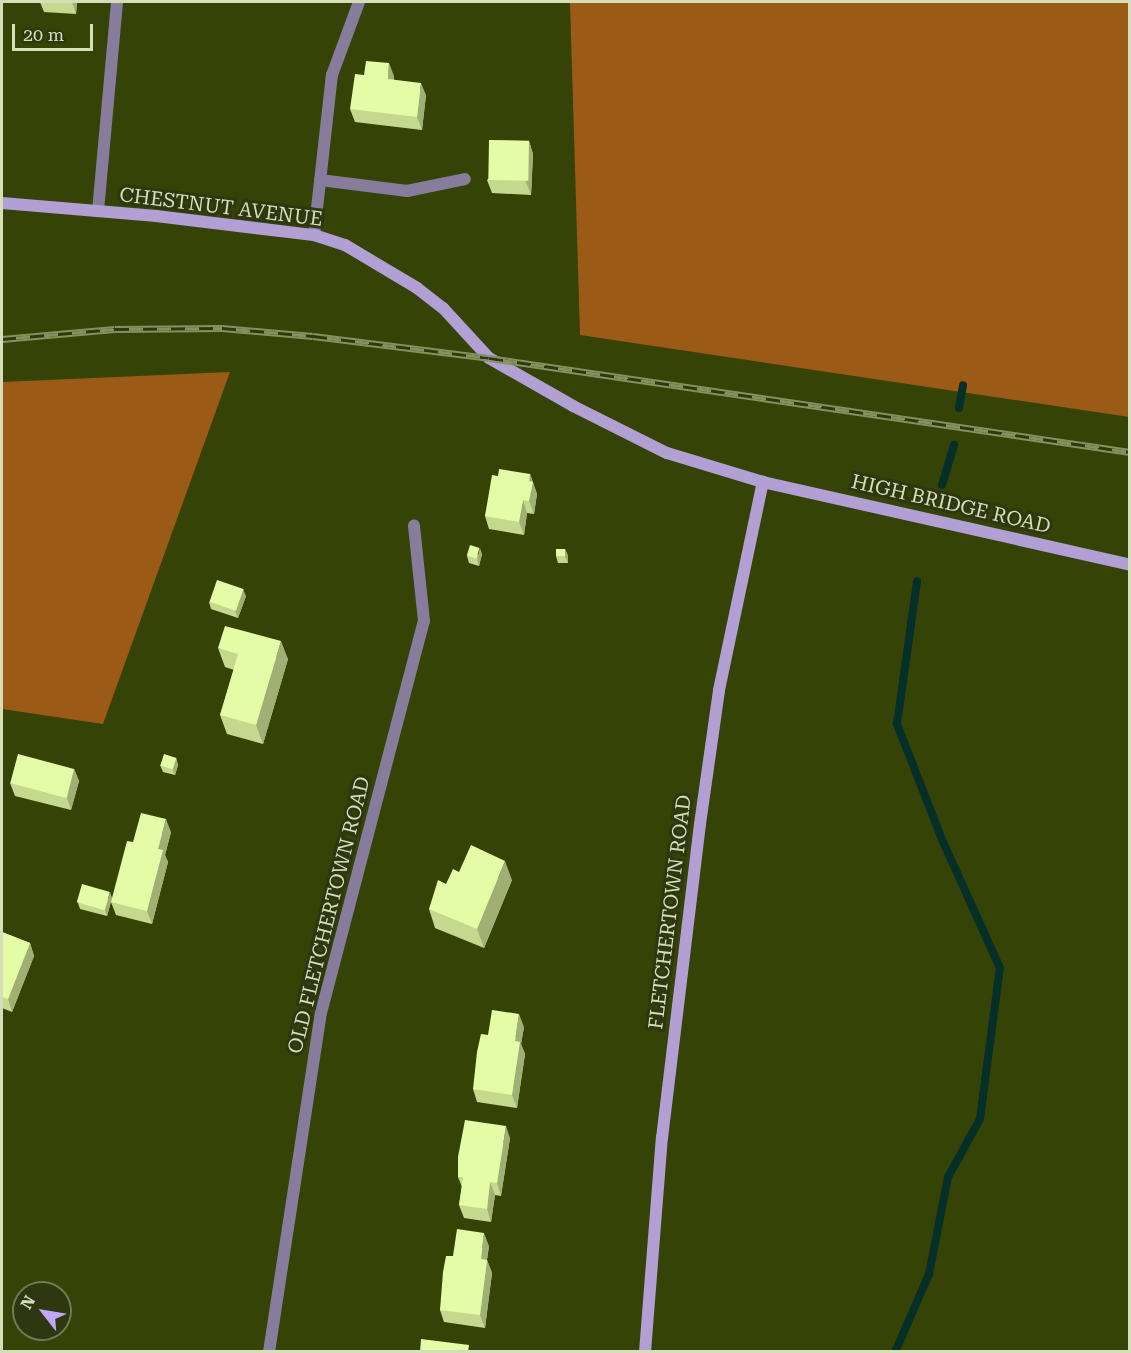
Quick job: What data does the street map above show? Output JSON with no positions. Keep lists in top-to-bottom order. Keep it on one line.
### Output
{"streets":{"street":["CHESTNUT AVENUE","HIGH BRIDGE ROAD","FLETCHERTOWN ROAD","OLD FLETCHERTOWN ROAD"]},"crossings":[["CHESTNUT AVENUE","HIGH BRIDGE ROAD"],["CHESTNUT AVENUE","FLETCHERTOWN ROAD"],["HIGH BRIDGE ROAD","FLETCHERTOWN ROAD"]],"scale_bar":"20 m","north":"top left"}
